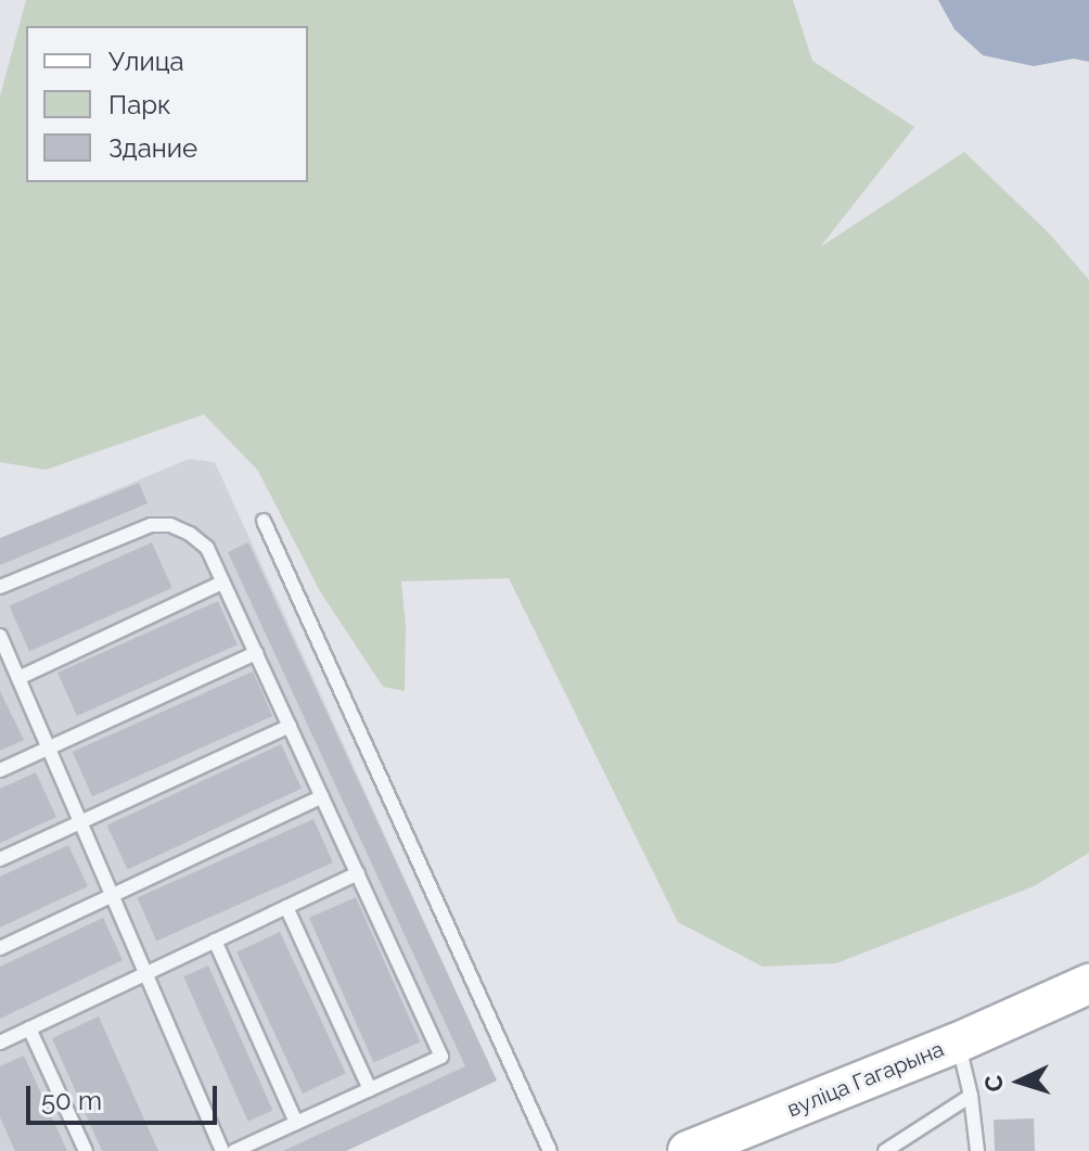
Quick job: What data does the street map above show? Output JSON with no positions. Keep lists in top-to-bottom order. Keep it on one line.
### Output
{"streets":{"main road":["вуліца Гагарына"]},"legend":["Улица","Парк","Здание"],"scale_bar":"50 m","north":"left"}
